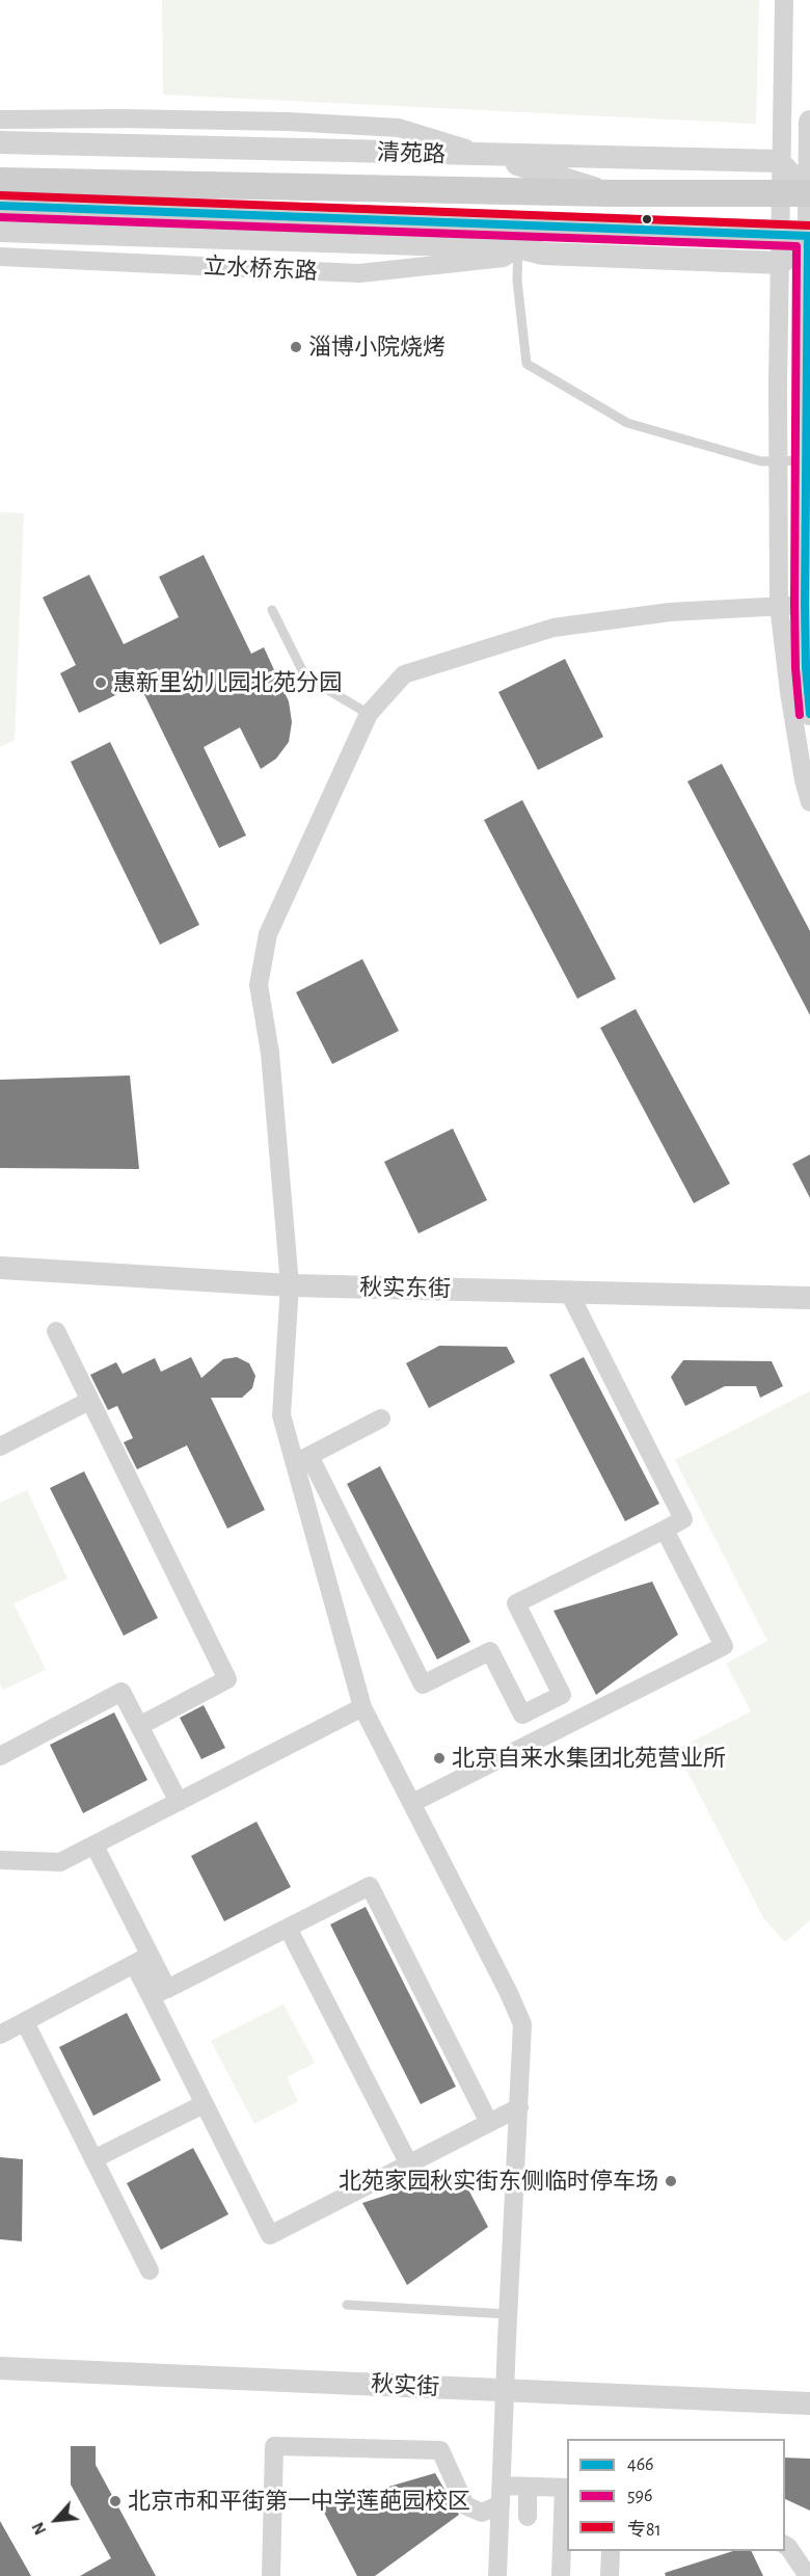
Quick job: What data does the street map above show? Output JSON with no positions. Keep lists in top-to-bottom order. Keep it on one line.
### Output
{"streets":{"main road":["清苑路"],"street":["立水桥东路","秋实东街","秋实街"]},"places":["淄博小院烧烤","惠新里幼儿园北苑分园","北京自来水集团北苑营业所","北苑家园秋实街东侧临时停车场","北京市和平街第一中学莲葩园校区"],"lines":["transit line 专81","transit line 466","transit line 596"],"legend":["466","596","专81"],"north":"bottom left"}
